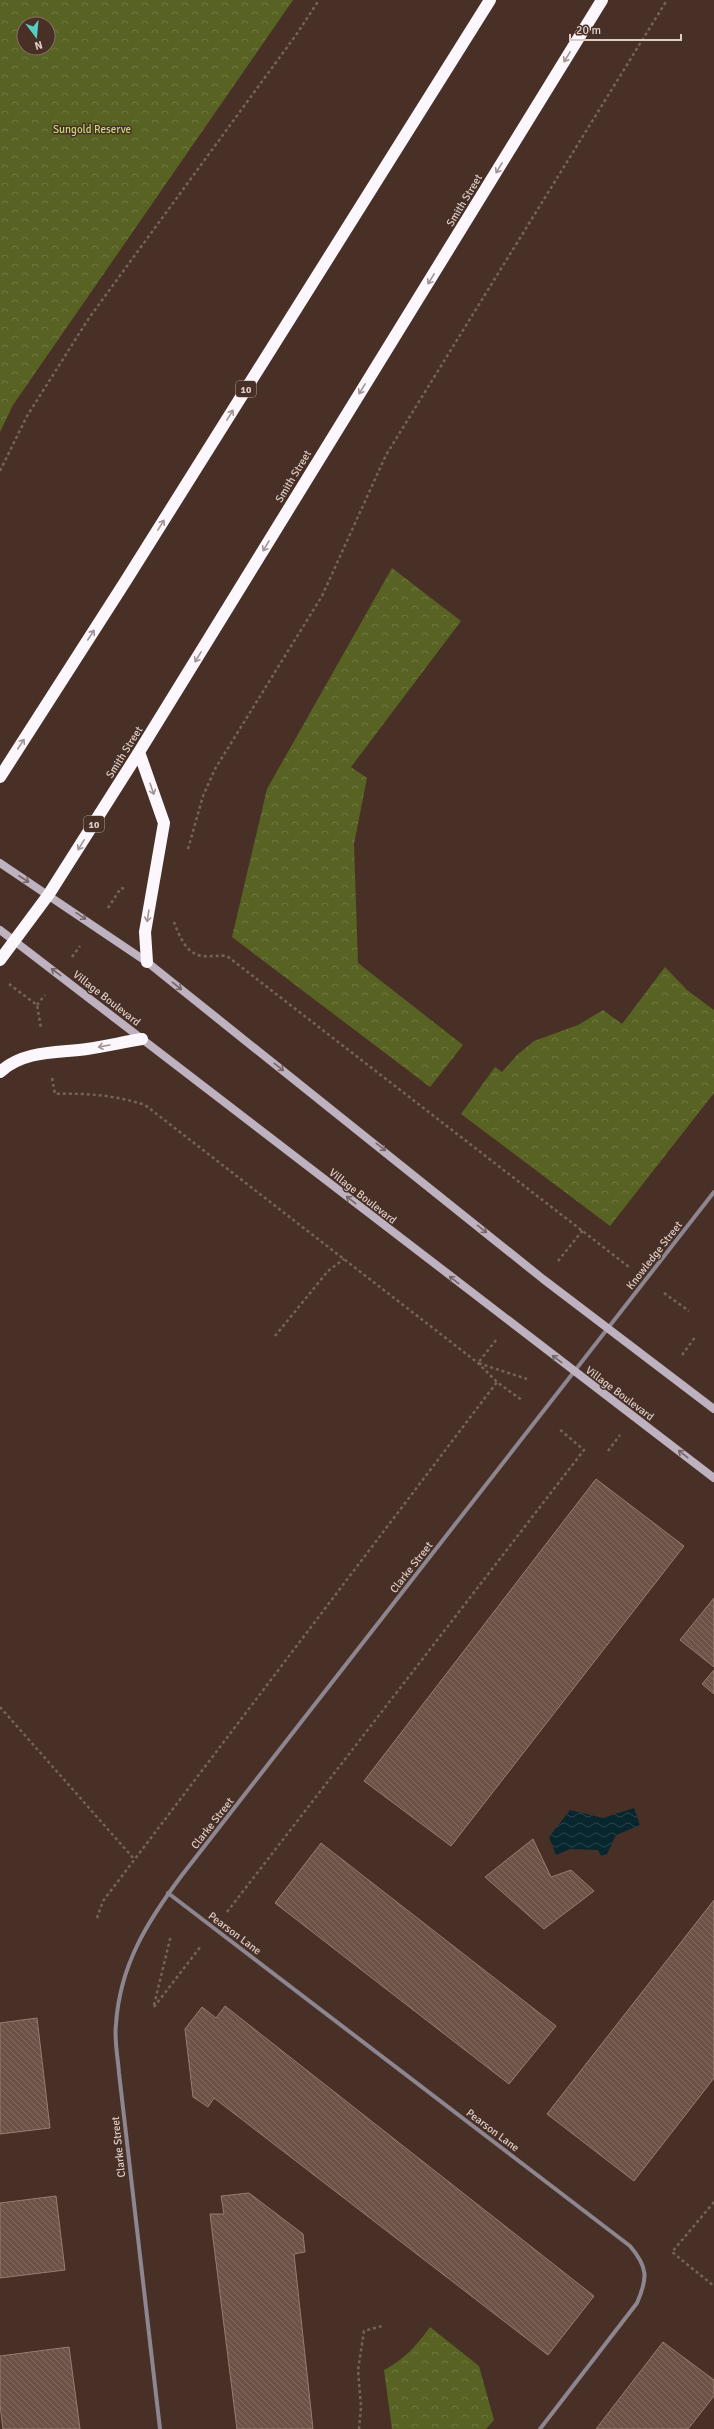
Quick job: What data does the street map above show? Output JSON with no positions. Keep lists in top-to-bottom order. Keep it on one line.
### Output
{"streets":{"highway":["Smith Street","10"],"street":["Village Boulevard","Knowledge Street","Clarke Street","Pearson Lane"]},"crossings":[["Smith Street","Village Boulevard"],["Village Boulevard","Clarke Street"],["Knowledge Street","Clarke Street"],["Clarke Street","Pearson Lane"]],"parks":["Sungold Reserve"],"scale_bar":"20 m","north":"bottom"}
